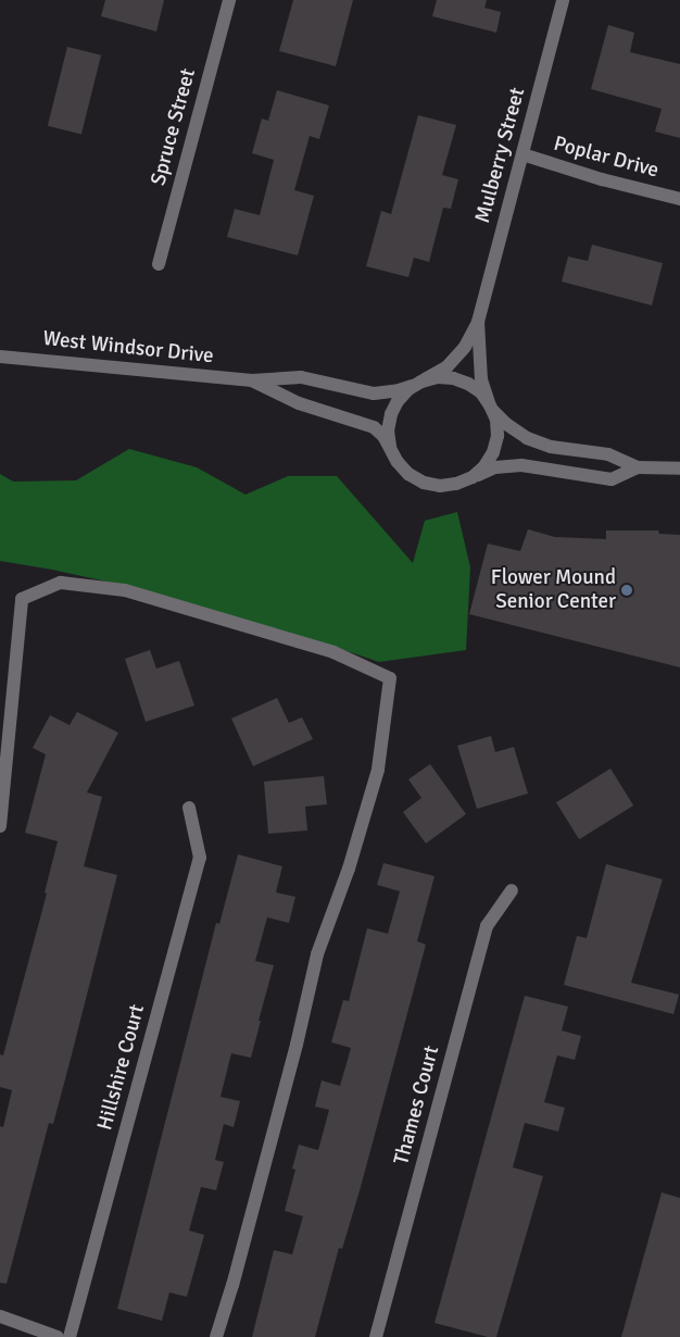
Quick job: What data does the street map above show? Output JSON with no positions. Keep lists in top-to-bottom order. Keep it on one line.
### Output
{"streets":{"street":["Spruce Street","Mulberry Street","Poplar Drive","West Windsor Drive","Hillshire Court","Thames Court"]},"crossings":[["Mulberry Street","Poplar Drive"],["Mulberry Street","West Windsor Drive"]],"places":["Flower Mound Senior Center"]}
